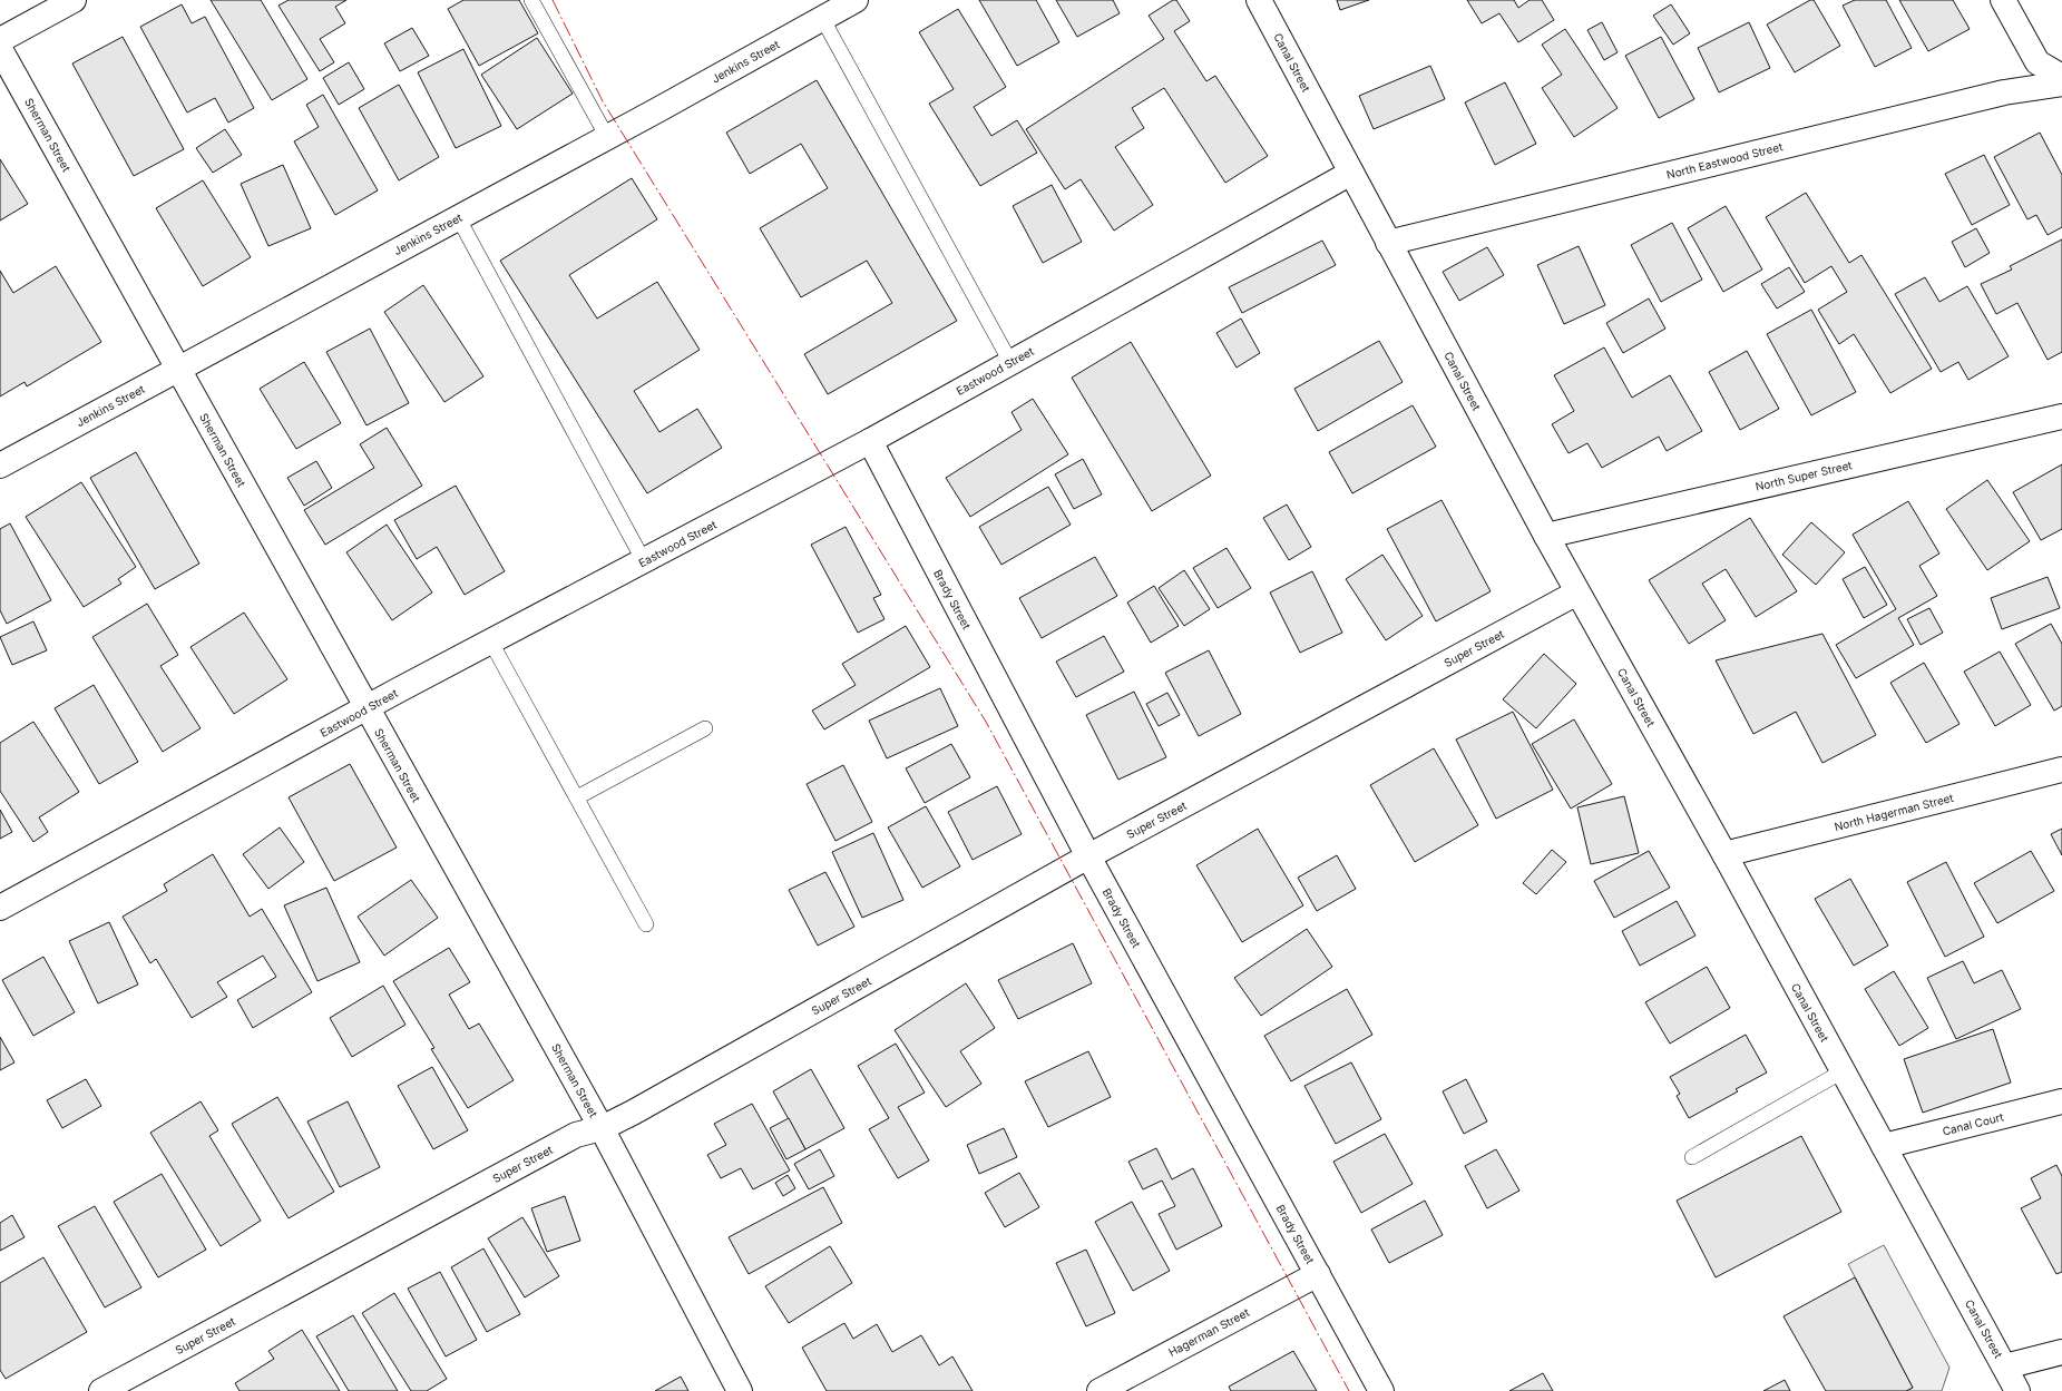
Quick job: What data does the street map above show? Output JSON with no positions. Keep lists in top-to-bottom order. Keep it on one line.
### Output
{"streets":{"street":["Jenkins Street","Canal Street","Sherman Street","North Eastwood Street","Eastwood Street","North Super Street","Brady Street","Super Street","North Hagerman Street","Canal Court","Hagerman Street"]},"crossings":[["Jenkins Street","Sherman Street"],["Canal Street","North Eastwood Street"],["Canal Street","Eastwood Street"],["Canal Street","North Super Street"],["Canal Street","Super Street"],["Canal Street","North Hagerman Street"],["Canal Street","Canal Court"],["Sherman Street","Eastwood Street"],["Sherman Street","Super Street"],["Eastwood Street","Brady Street"],["Brady Street","Super Street"],["Brady Street","Hagerman Street"]]}
